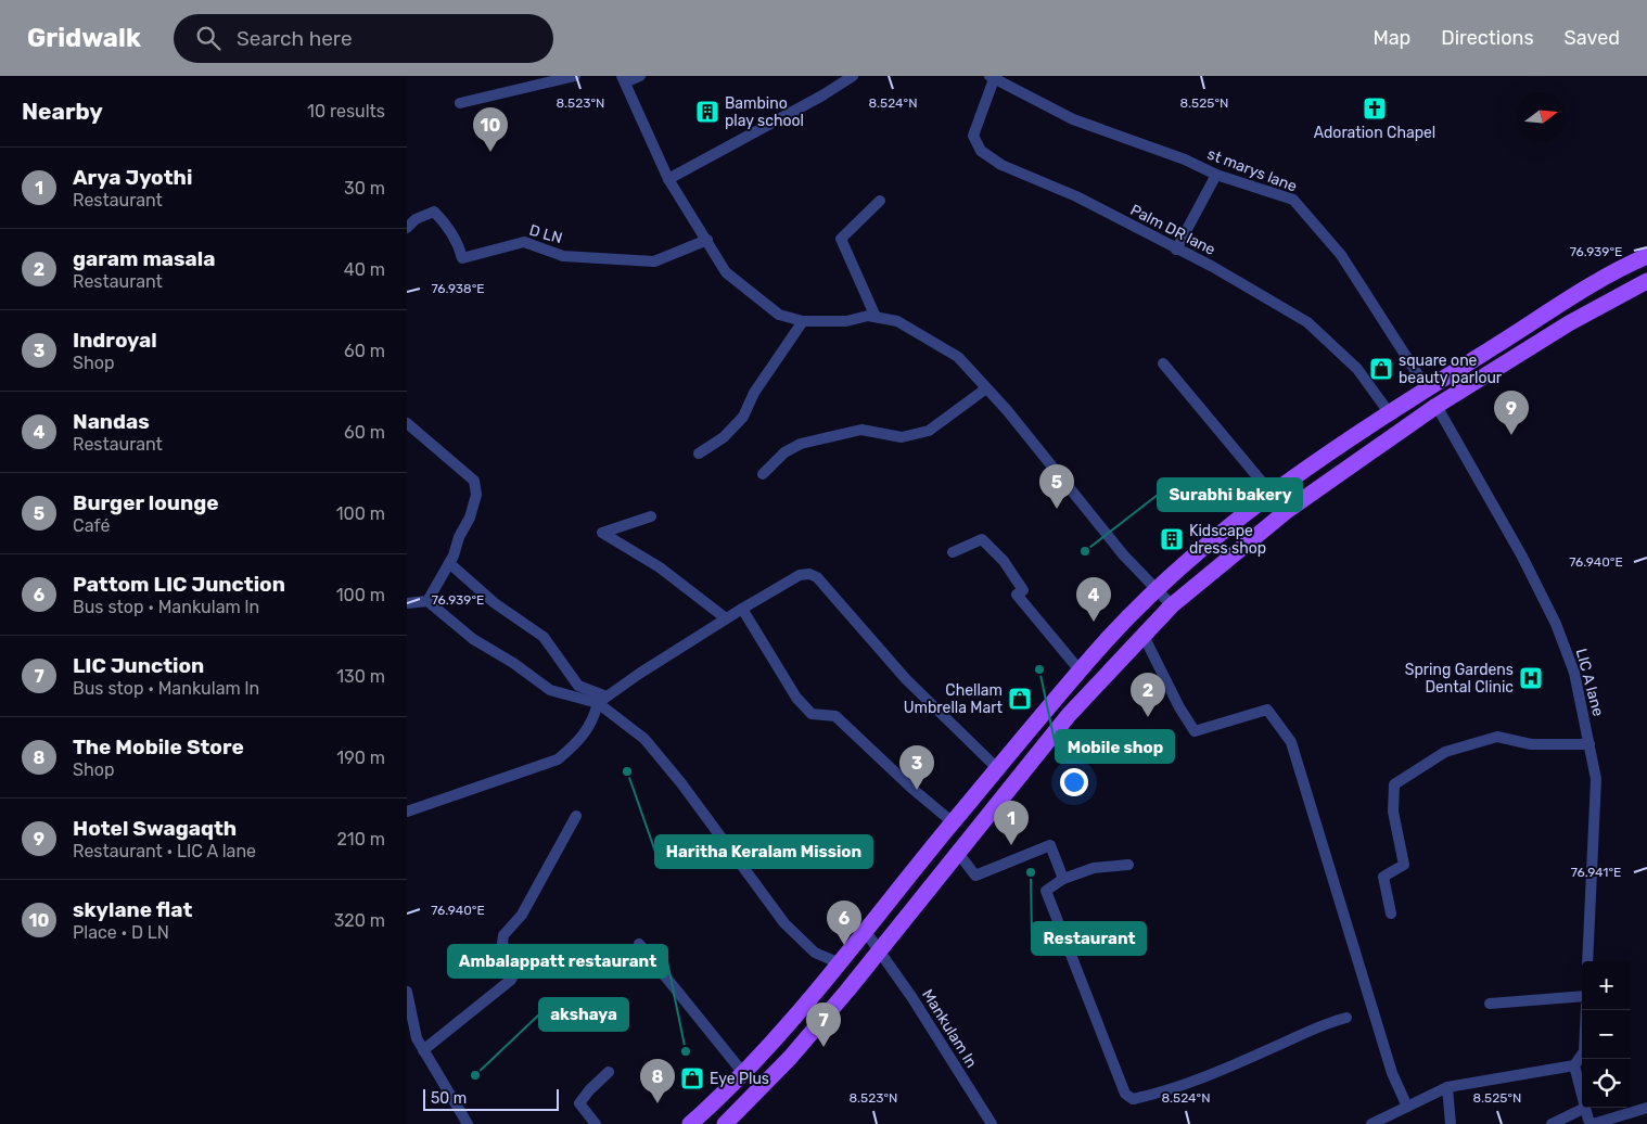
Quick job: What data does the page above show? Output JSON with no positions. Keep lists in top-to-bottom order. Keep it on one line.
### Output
{"streets":{"street":["st marys lane","Palm DR lane","D LN","LIC A lane","Mankulam ln"]},"crossings":[["st marys lane","Palm DR lane"]],"places":{"church":["Adoration Chapel"],"building":["Bambino play school","Kidscape dress shop"],"shop":["square one beauty parlour","Chellam Umbrella Mart","Eye Plus"],"other":["Surabhi bakery","Mobile shop","Haritha Keralam Mission","Restaurant","Ambalappatt restaurant","akshaya"],"hospital":["Spring Gardens Dental Clinic"]},"scale_bar":"50 m","north":"right","page":{"header":"Gridwalk","search":"Search here","nav":["Map","Directions","Saved"],"heading":["Nearby","10 results"],"pins":["10","9","5","4","2","3","1","6","7","8"],"list":[{"mark":"1","name":"Arya Jyothi","note":"Restaurant","value":"30 m"},{"mark":"2","name":"garam masala","note":"Restaurant","value":"40 m"},{"mark":"3","name":"Indroyal","note":"Shop","value":"60 m"},{"mark":"4","name":"Nandas","note":"Restaurant","value":"60 m"},{"mark":"5","name":"Burger lounge","note":"Café","value":"100 m"},{"mark":"6","name":"Pattom LIC Junction","note":"Bus stop · Mankulam ln","value":"100 m"},{"mark":"7","name":"LIC Junction","note":"Bus stop · Mankulam ln","value":"130 m"},{"mark":"8","name":"The Mobile Store","note":"Shop","value":"190 m"},{"mark":"9","name":"Hotel Swagaqth","note":"Restaurant · LIC A lane","value":"210 m"},{"mark":"10","name":"skylane flat","note":"Place · D LN","value":"320 m"}],"map_buttons":["+","−"],"scale":"50 m"},"coordinates":["8.523°N","8.524°N","8.525°N","76.939°E","76.938°E","76.940°E","76.941°E"]}
